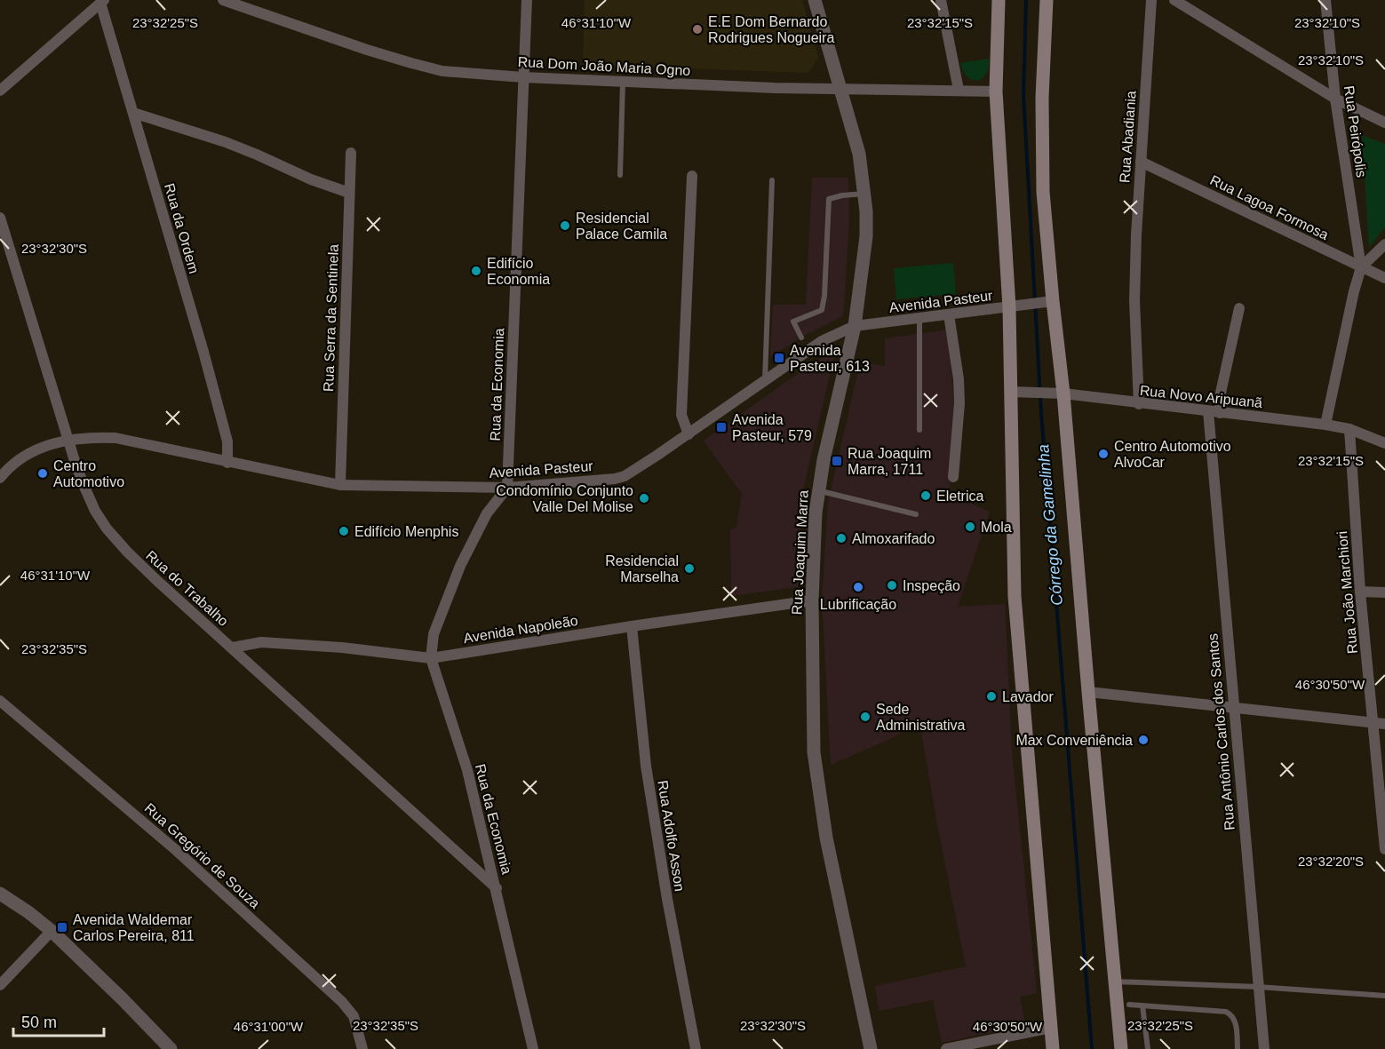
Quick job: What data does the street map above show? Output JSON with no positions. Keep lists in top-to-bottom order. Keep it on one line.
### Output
{"streets":{"street":["Rua Dom João Maria Ogno","Rua Peirópolis","Rua Abadiania","Rua Lagoa Formosa","Rua da Ordem","Avenida Pasteur","Rua Serra da Sentinela","Rua da Economia","Rua Novo Aripuanã","Rua Joaquim Marra","Rua do Trabalho","Rua João Marchiori","Avenida Napoleão","Rua Antônio Carlos dos Santos","Rua Adolfo Asson","Rua Gregório de Souza"]},"crossings":[["Rua Dom João Maria Ogno","Rua da Economia"],["Rua Dom João Maria Ogno","Rua Joaquim Marra"],["Rua Peirópolis","Rua Lagoa Formosa"],["Rua Abadiania","Rua Lagoa Formosa"],["Rua Abadiania","Rua Novo Aripuanã"],["Rua da Ordem","Avenida Pasteur"],["Avenida Pasteur","Rua Serra da Sentinela"],["Avenida Pasteur","Rua da Economia"],["Avenida Pasteur","Rua Joaquim Marra"],["Avenida Pasteur","Rua do Trabalho"],["Rua da Economia","Rua do Trabalho"],["Rua da Economia","Avenida Napoleão"],["Rua Novo Aripuanã","Rua João Marchiori"],["Rua Novo Aripuanã","Rua Antônio Carlos dos Santos"],["Rua Joaquim Marra","Avenida Napoleão"],["Rua do Trabalho","Avenida Napoleão"],["Avenida Napoleão","Rua Adolfo Asson"]],"water":["Córrego da Gamelinha"],"places":{"other":["E.E Dom Bernardo Rodrigues Nogueira","Residencial Palace Camila","Edifício Economia","Centro Automotivo AlvoCar","Centro Automotivo","Eletrica","Condomínio Conjunto Valle Del Molise","Mola","Edifício Menphis","Almoxarifado","Residencial Marselha","Inspeção","Lubrificação","Lavador","Sede Administrativa","Max Conveniência"],"transit":["Avenida Pasteur, 613","Avenida Pasteur, 579","Rua Joaquim Marra, 1711","Avenida Waldemar Carlos Pereira, 811"]},"scale_bar":"50 m","coordinates":["46°31'10\"W","23°32'25\"S","23°32'15\"S","23°32'10\"S","23°32'30\"S","23°32'35\"S","46°30'50\"W","23°32'20\"S","46°31'00\"W"]}
